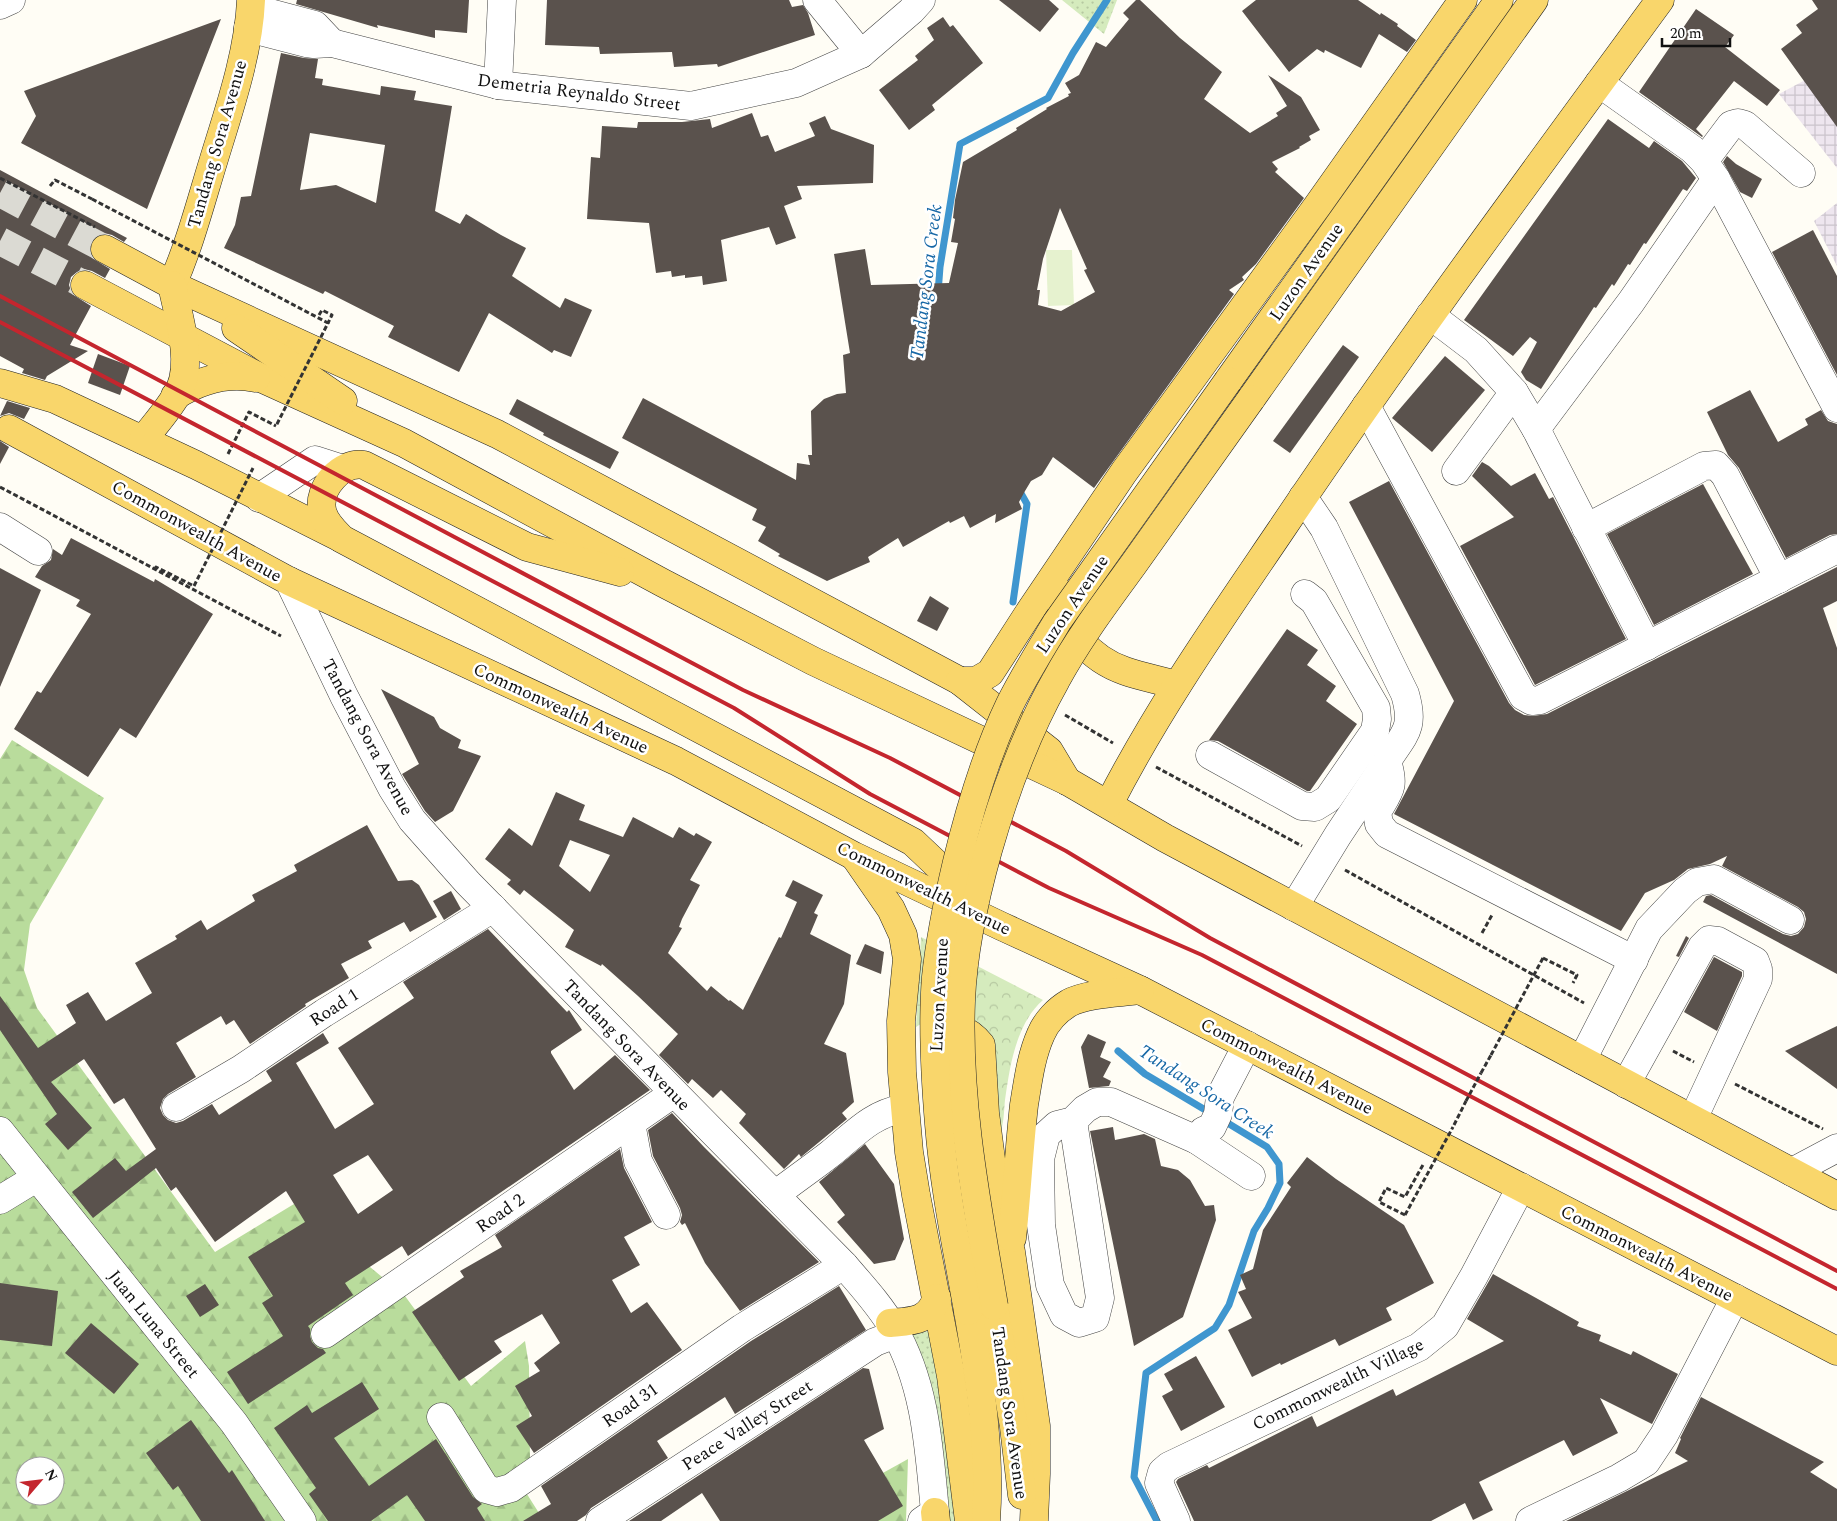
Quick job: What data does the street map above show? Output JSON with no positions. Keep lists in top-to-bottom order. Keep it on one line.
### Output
{"streets":{"main road":["Tandang Sora Avenue","Luzon Avenue","Commonwealth Avenue"],"street":["Demetria Reynaldo Street","Road 1","Road 2","Juan Luna Street","Commonwealth Village","Road 31","Peace Valley Street"]},"crossings":[["Demetria Reynaldo Street","Tandang Sora Avenue"],["Tandang Sora Avenue","Luzon Avenue"],["Tandang Sora Avenue","Commonwealth Avenue"],["Tandang Sora Avenue","Road 1"],["Tandang Sora Avenue","Road 2"],["Tandang Sora Avenue","Road 31"],["Tandang Sora Avenue","Peace Valley Street"],["Commonwealth Avenue","Commonwealth Village"]],"water":["Tandang Sora Creek"],"scale_bar":"20 m","north":"top right"}
